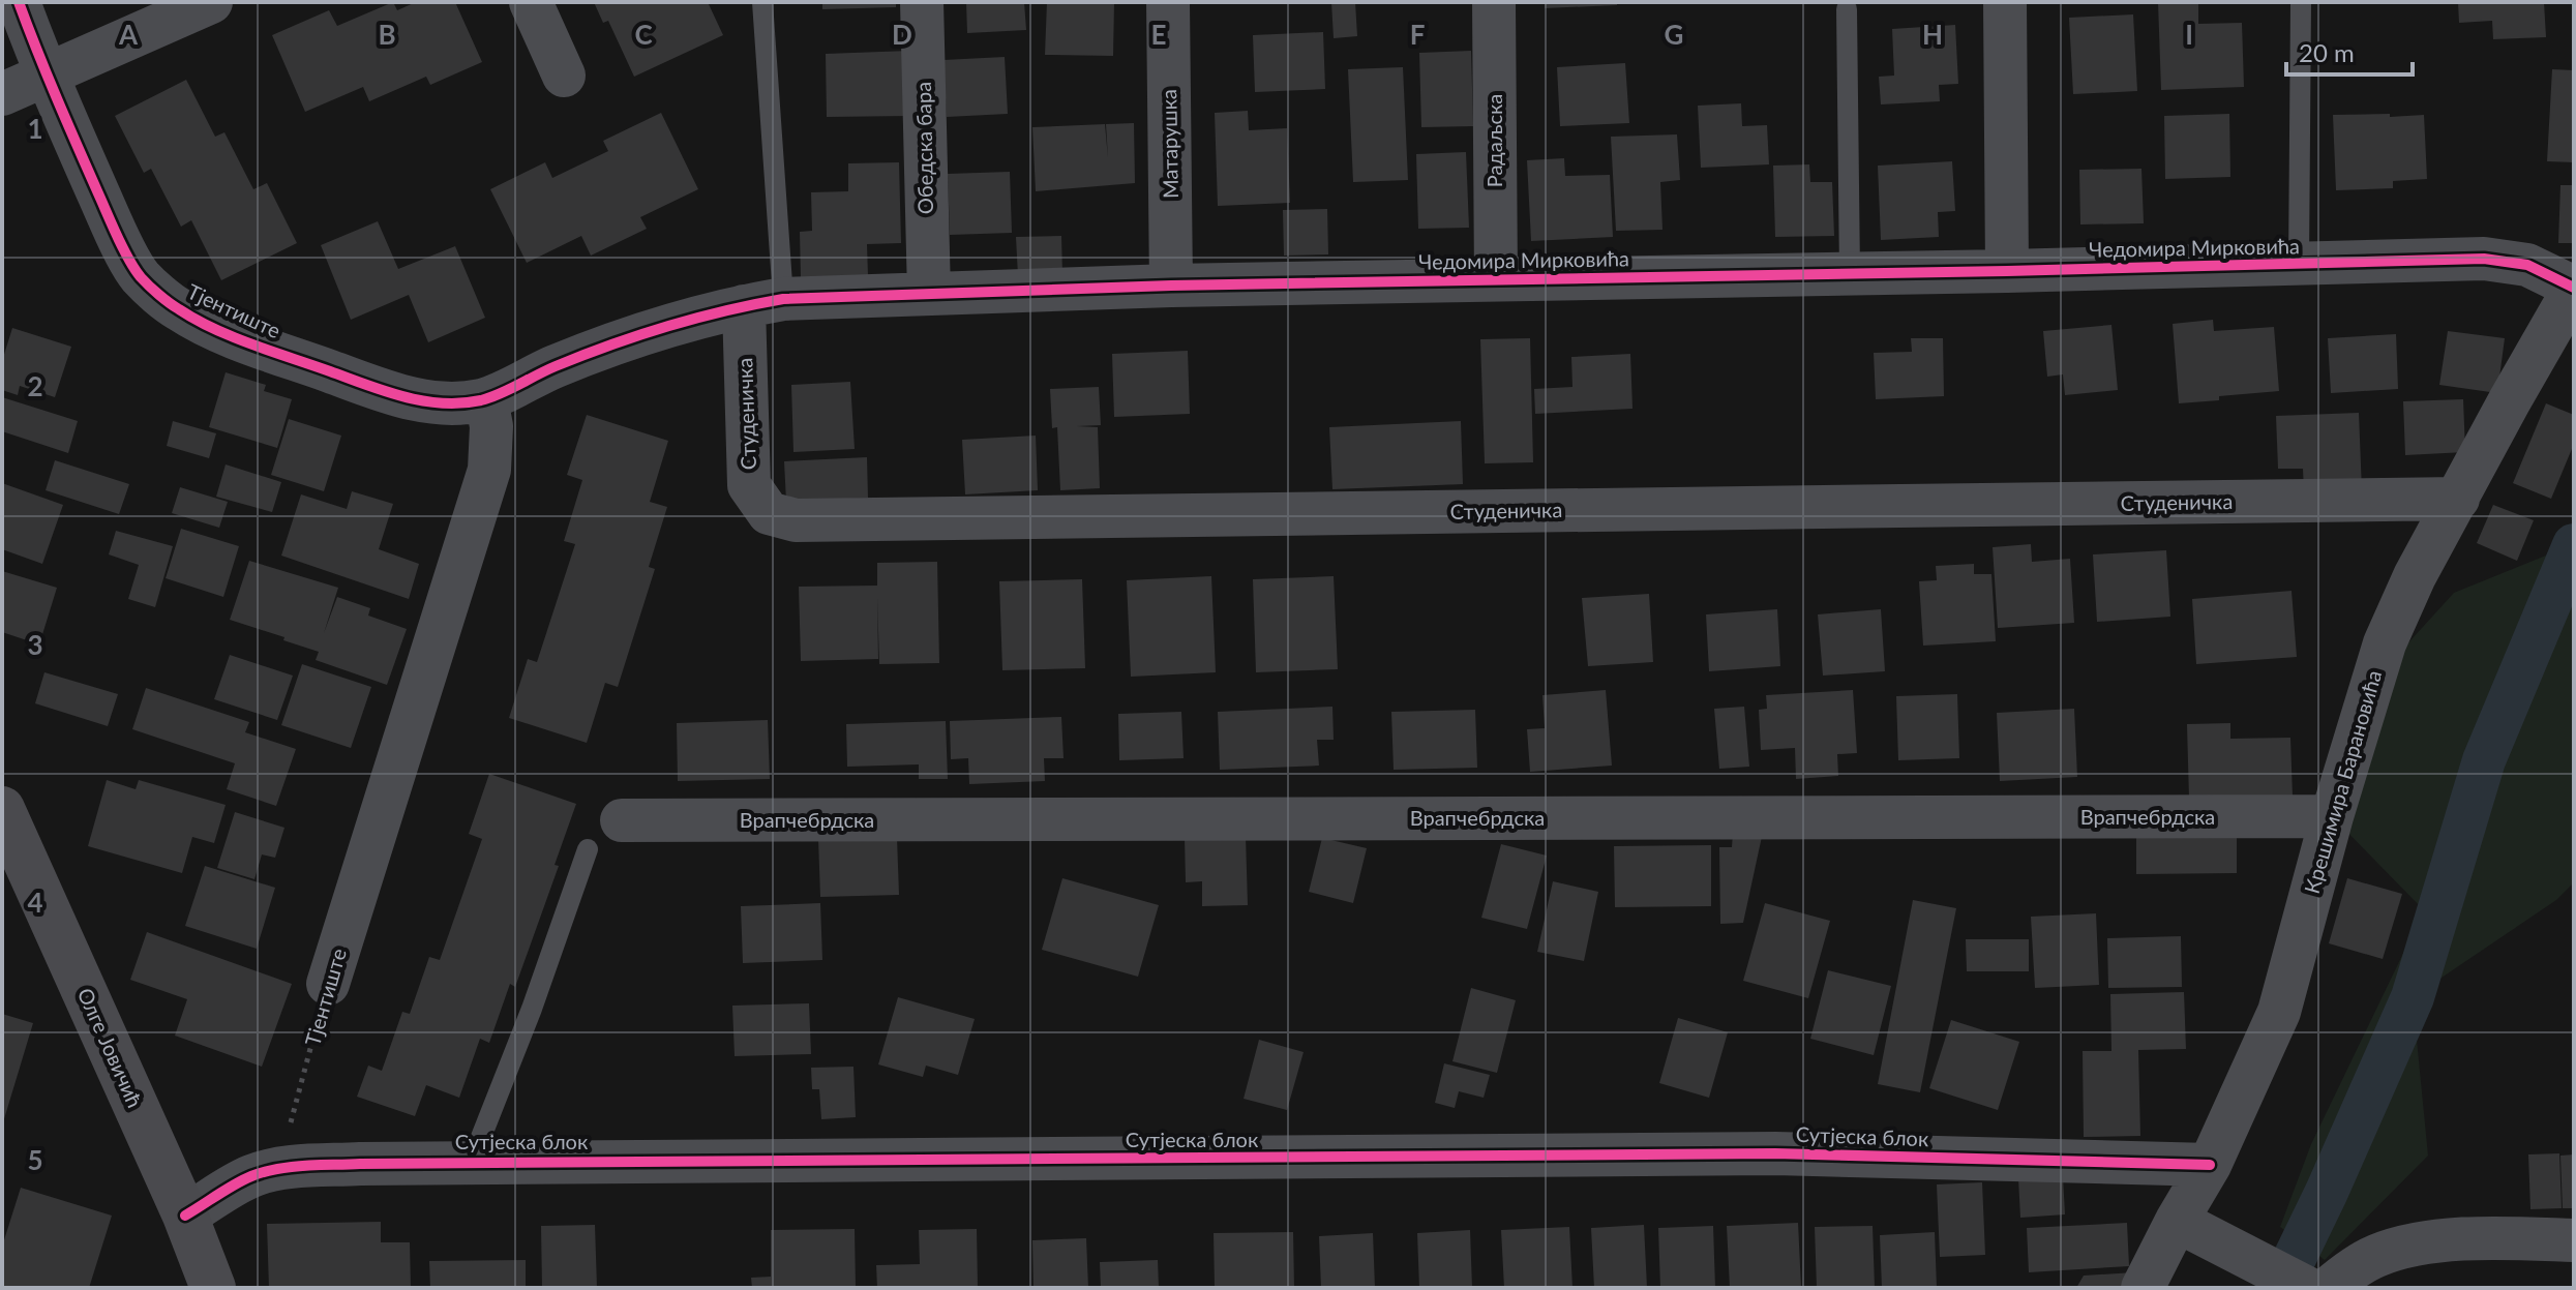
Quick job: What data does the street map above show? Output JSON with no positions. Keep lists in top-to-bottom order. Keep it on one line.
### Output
{"streets":{"street":["Радаљска","Матарушка","Обедска бара","Чедомира Мирковића","Тјентиште","Студеничка","Крешимира Барановића","Врапчебрдска","Олге Јовичић","Сутјеска блок"]},"crossings":[["Радаљска","Чедомира Мирковића"],["Матарушка","Чедомира Мирковића"],["Обедска бара","Чедомира Мирковића"],["Чедомира Мирковића","Тјентиште"],["Чедомира Мирковића","Студеничка"],["Чедомира Мирковића","Крешимира Барановића"],["Тјентиште","Сутјеска блок"],["Студеничка","Крешимира Барановића"],["Крешимира Барановића","Врапчебрдска"],["Крешимира Барановића","Сутјеска блок"],["Олге Јовичић","Сутјеска блок"]],"scale_bar":"20 m","grid":{"columns":["A","B","C","D","E","F","G","H","I"],"rows":["1","2","3","4","5"]}}
